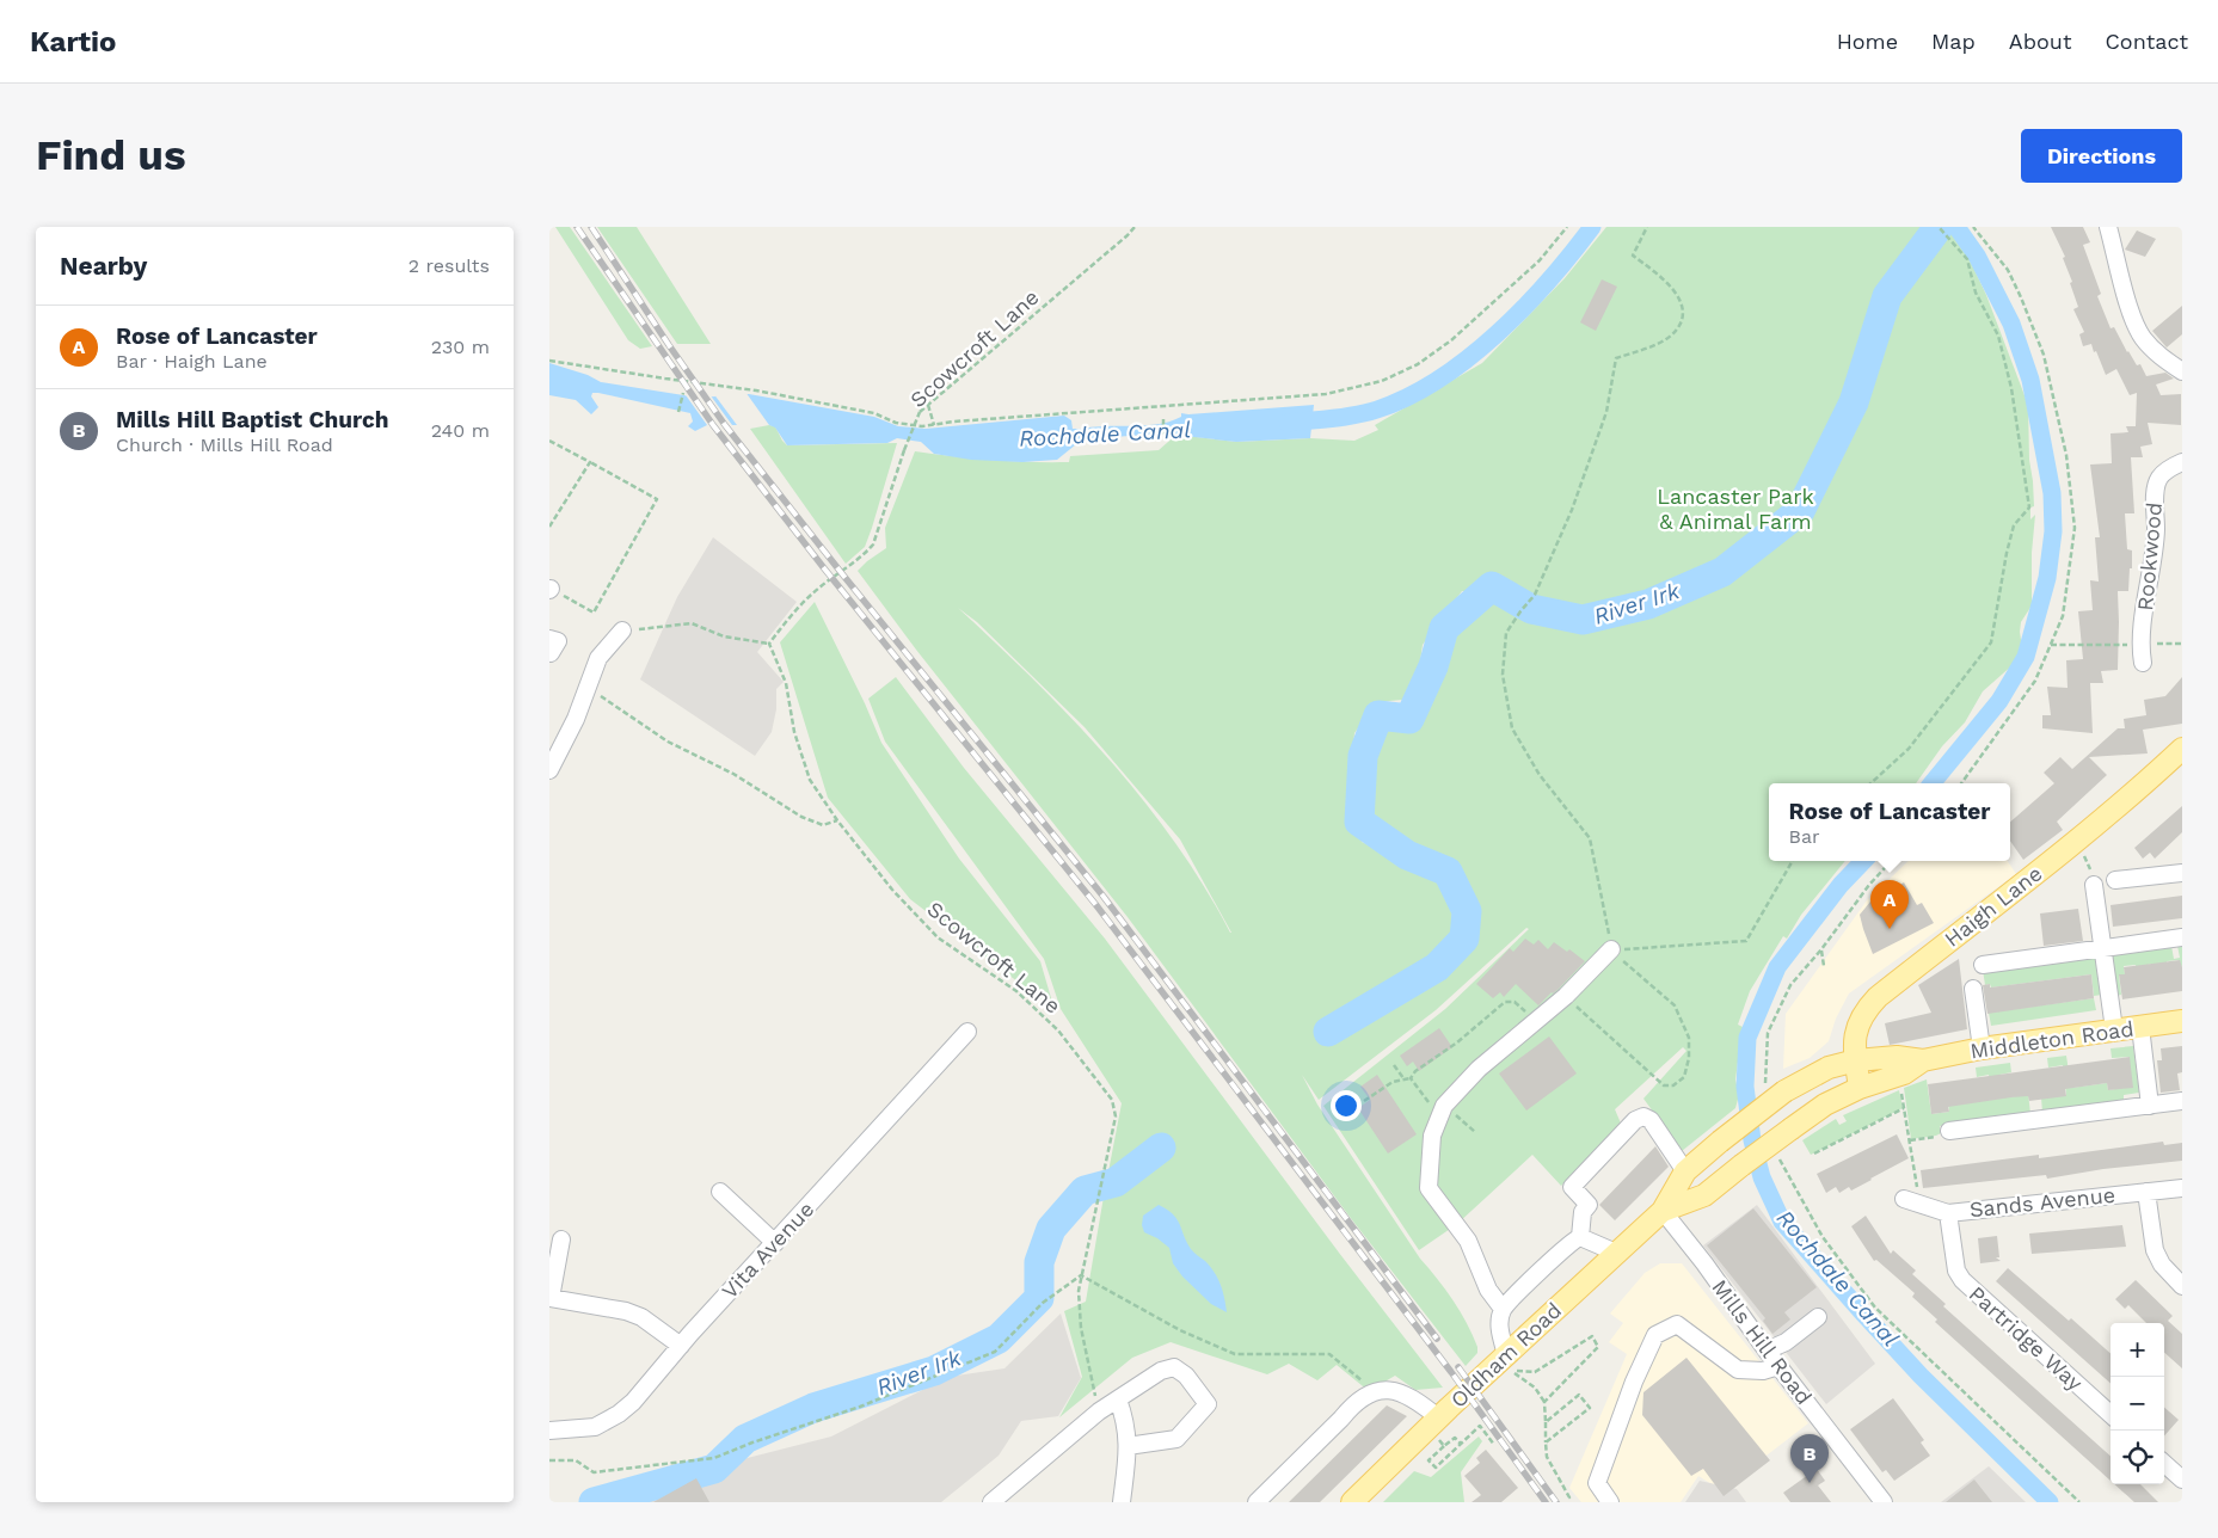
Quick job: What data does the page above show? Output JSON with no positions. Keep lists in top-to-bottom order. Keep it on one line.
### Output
{"streets":{"main road":["Haigh Lane","Middleton Road","Oldham Road"],"street":["Rookwood","Sands Avenue","Vita Avenue","Partridge Way","Mills Hill Road"],"path":["Scowcroft Lane"]},"crossings":[["Haigh Lane","Middleton Road"],["Middleton Road","Mills Hill Road"],["Middleton Road","Oldham Road"],["Sands Avenue","Partridge Way"],["Mills Hill Road","Oldham Road"]],"water":["Rochdale Canal","River Irk"],"parks":["Lancaster Park & Animal Farm"],"page":{"header":"Kartio","nav":["Home","Map","About","Contact"],"buttons":"Directions","title":"Find us","heading":["Nearby","2 results"],"list":[{"mark":"A","name":"Rose of Lancaster","note":"Bar · Haigh Lane","value":"230 m"},{"mark":"B","name":"Mills Hill Baptist Church","note":"Church · Mills Hill Road","value":"240 m"}],"popup":["Rose of Lancaster","Bar"],"pins":["A","B"],"map_buttons":["+","−"]}}
